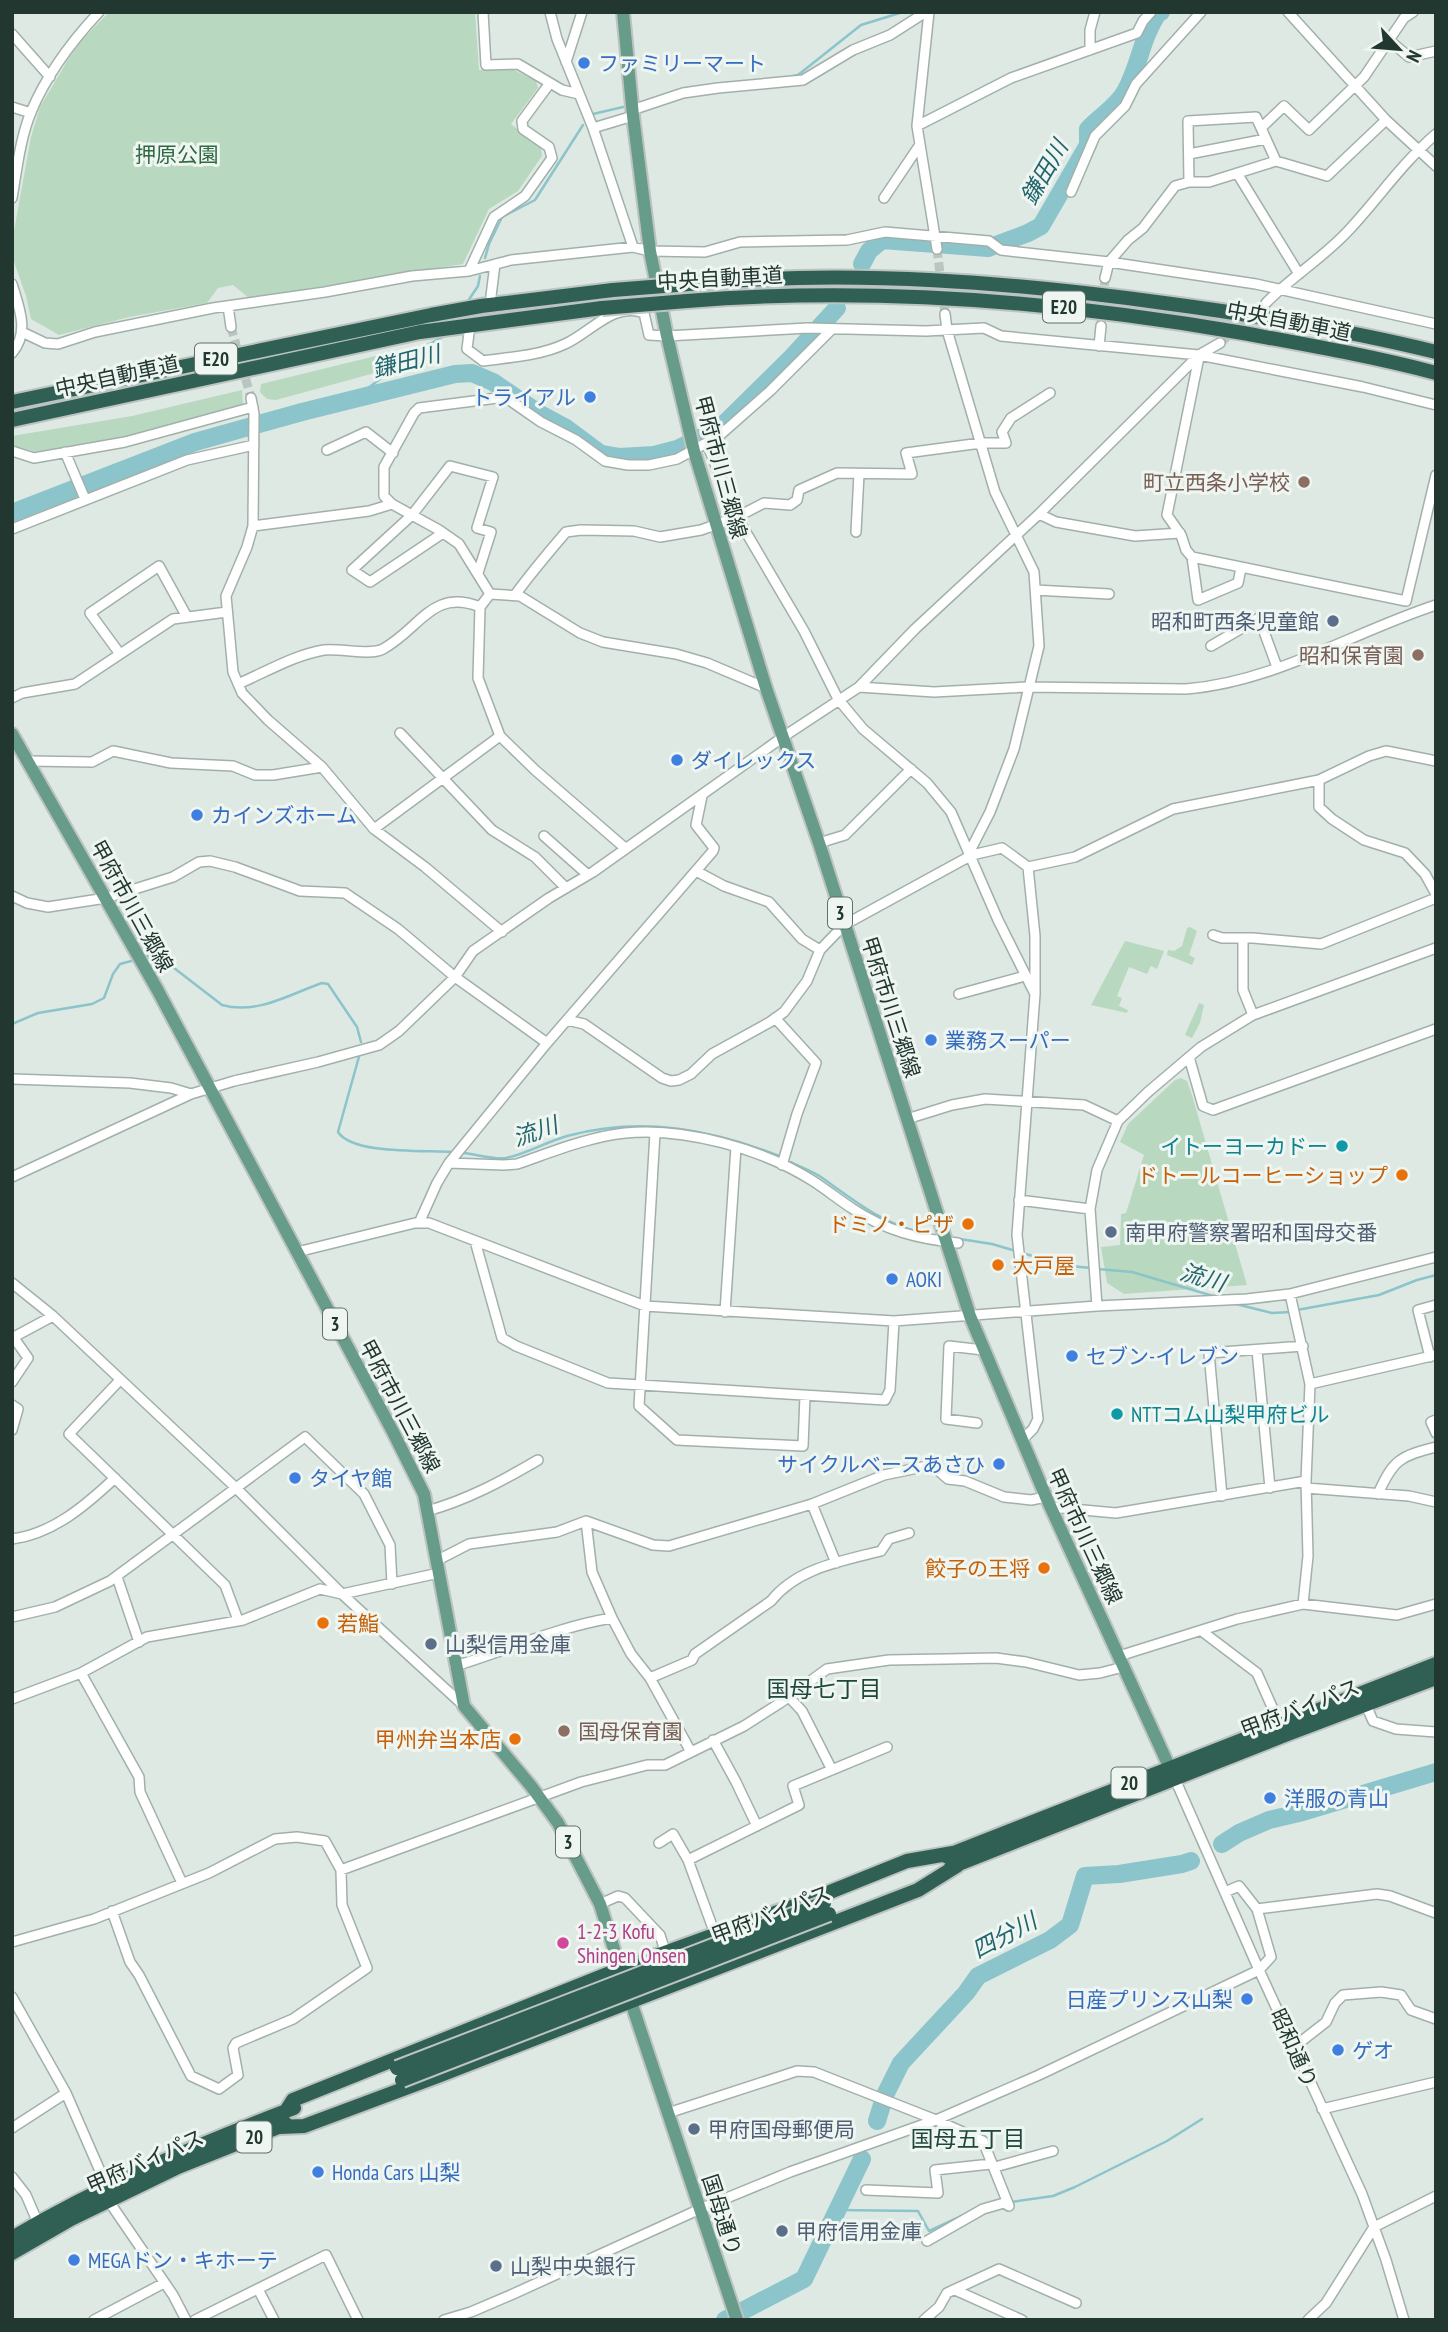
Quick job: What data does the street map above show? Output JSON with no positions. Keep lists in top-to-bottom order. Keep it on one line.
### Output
{"streets":{"highway":["中央自動車道","E20","甲府バイパス","20"],"main road":["甲府市川三郷線","3","国母通り"],"street":["昭和通り"]},"crossings":[["甲府市川三郷線","甲府バイパス"],["甲府市川三郷線","昭和通り"],["甲府市川三郷線","国母通り"],["甲府バイパス","昭和通り"]],"districts":["国母七丁目","国母五丁目"],"water":["鎌田川","流川","四分川"],"parks":["押原公園"],"places":["ファミリーマート","トライアル","町立西条小学校","昭和町西条児童館","昭和保育園","ダイレックス","カインズホーム","業務スーパー","イトーヨーカドー","ドトールコーヒーショップ","ドミノ・ピザ","南甲府警察署昭和国母交番","大戸屋","AOKI","セブン-イレブン","NTTコム山梨甲府ビル","サイクルベースあさひ","タイヤ館","餃子の王将","若鮨","山梨信用金庫","国母保育園","甲州弁当本店","洋服の青山","1-2-3 Kofu Shingen Onsen","日産プリンス山梨","ゲオ","甲府国母郵便局","Honda Cars 山梨","甲府信用金庫","MEGAドン・キホーテ","山梨中央銀行"],"north":"bottom right"}
